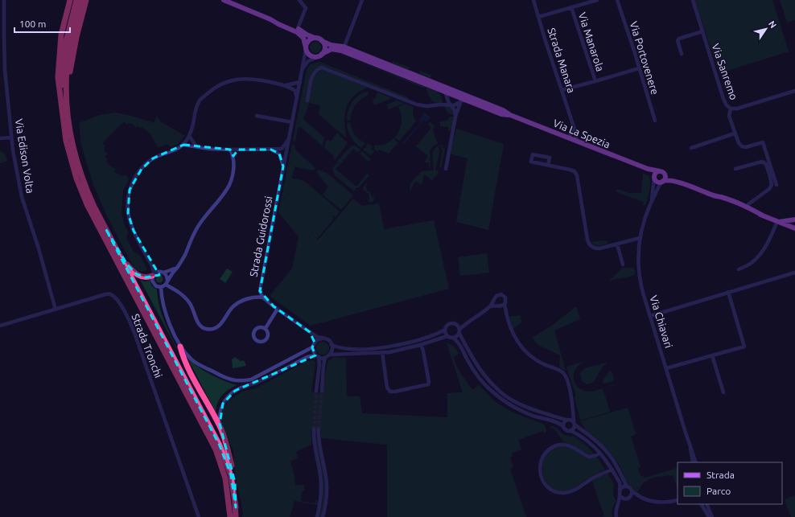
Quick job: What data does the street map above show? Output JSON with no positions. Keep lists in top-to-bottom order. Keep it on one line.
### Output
{"streets":{"main road":["Via La Spezia"],"street":["Via Manarola","Via Portovenere","Strada Manara","Via Sanremo","Via Edison Volta","Strada Guidorossi","Via Chiavari","Strada Tronchi"]},"crossings":[["Strada Manara","Via La Spezia"],["Via La Spezia","Strada Guidorossi"],["Via La Spezia","Via Chiavari"],["Via Edison Volta","Strada Tronchi"]],"legend":["Strada","Parco"],"scale_bar":"100 m","north":"top right"}
